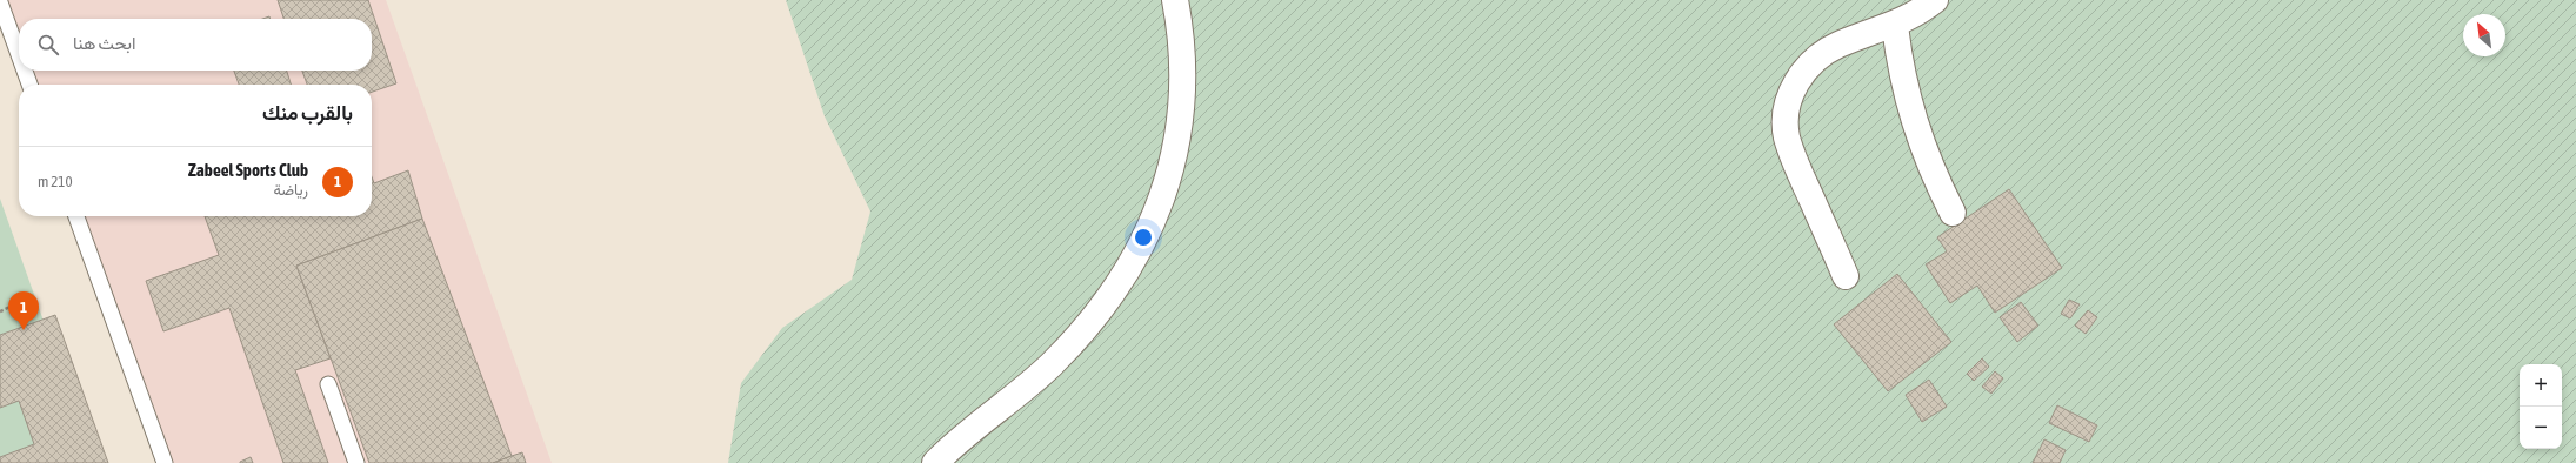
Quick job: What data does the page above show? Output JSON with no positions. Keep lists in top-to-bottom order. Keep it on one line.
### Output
{"north":"top left","page":{"search":"ابحث هنا","heading":"بالقرب منك","list":[{"mark":"1","name":"Zabeel Sports Club","note":"رياضة","value":"210 m"}],"pins":"1","map_buttons":["+","−"]}}
